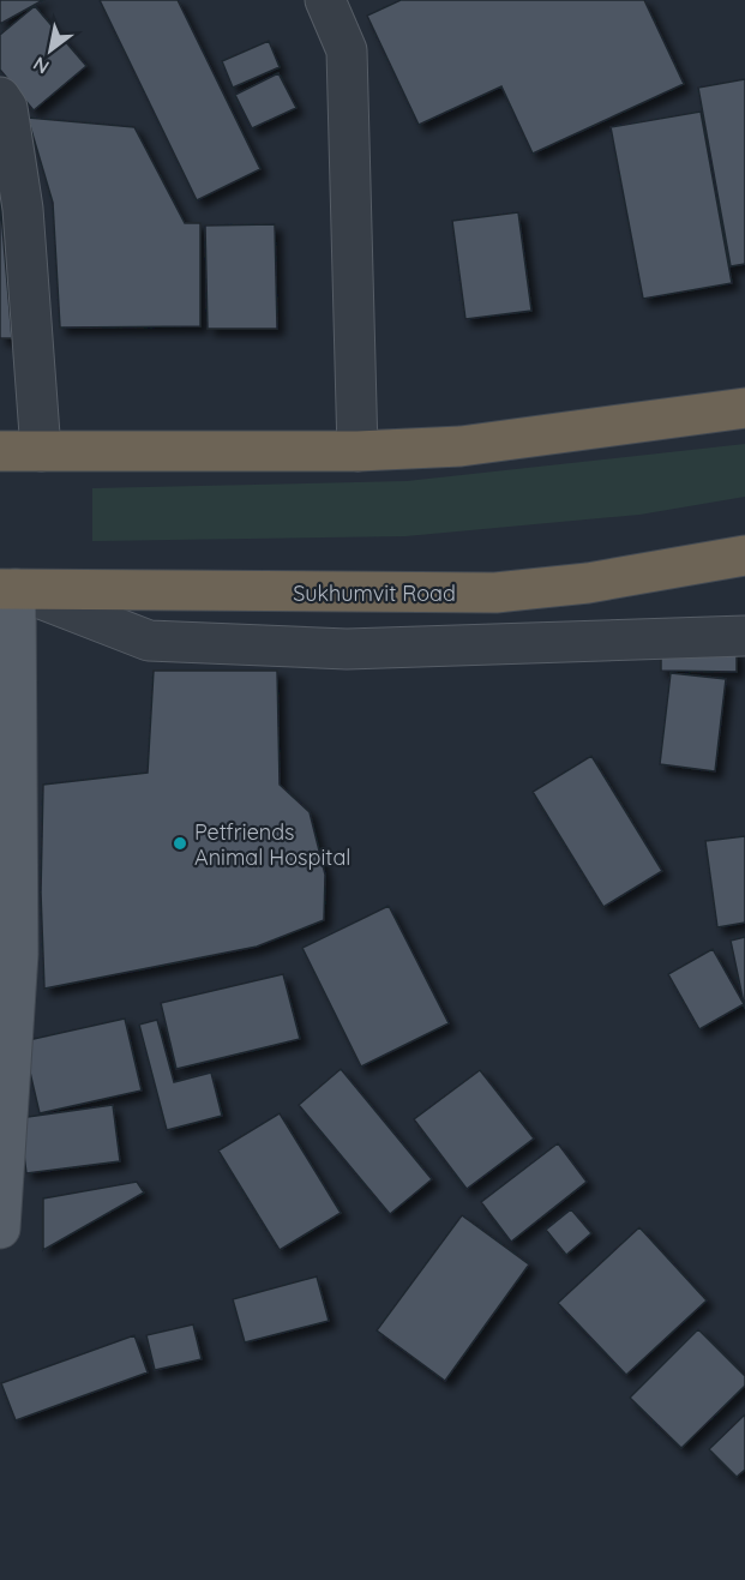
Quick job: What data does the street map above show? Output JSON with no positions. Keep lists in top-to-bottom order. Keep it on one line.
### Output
{"streets":{"highway":["Sukhumvit Road"]},"places":["Petfriends Animal Hospital"],"north":"bottom left"}
